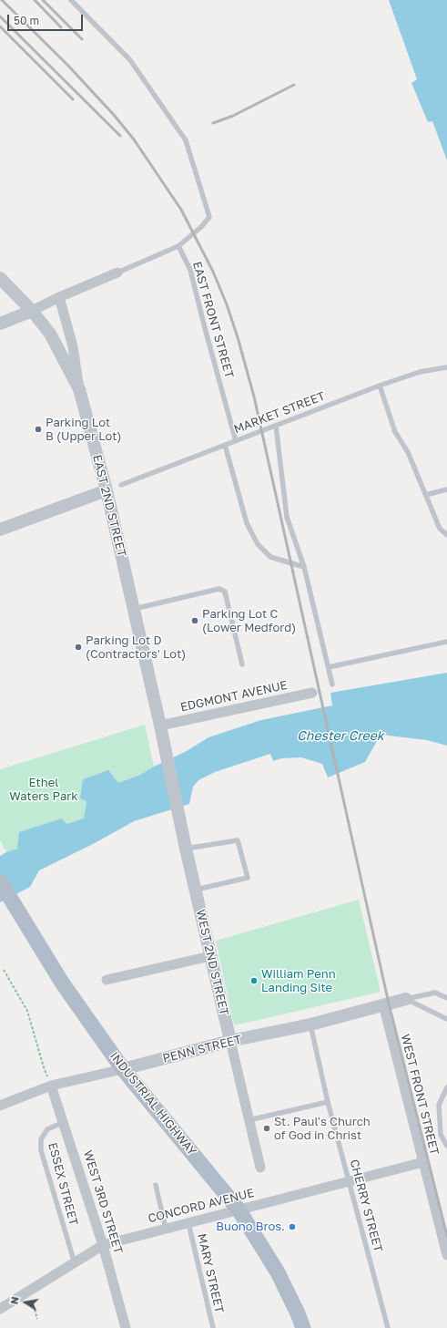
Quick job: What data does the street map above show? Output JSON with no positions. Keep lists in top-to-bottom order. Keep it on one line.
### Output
{"streets":{"main road":["INDUSTRIAL HIGHWAY"],"street":["EAST 2ND STREET","EDGMONT AVENUE","WEST 2ND STREET","PENN STREET","WEST FRONT STREET","WEST 3RD STREET","CONCORD AVENUE"],"lane":["EAST FRONT STREET","MARKET STREET","ESSEX STREET","CHERRY STREET","MARY STREET"]},"crossings":[["EAST FRONT STREET","MARKET STREET"],["EAST 2ND STREET","EDGMONT AVENUE"],["EAST 2ND STREET","WEST 2ND STREET"],["WEST 2ND STREET","PENN STREET"],["PENN STREET","WEST FRONT STREET"],["PENN STREET","INDUSTRIAL HIGHWAY"],["PENN STREET","WEST 3RD STREET"],["PENN STREET","CHERRY STREET"],["WEST FRONT STREET","CONCORD AVENUE"],["INDUSTRIAL HIGHWAY","CONCORD AVENUE"],["ESSEX STREET","WEST 3RD STREET"],["ESSEX STREET","CONCORD AVENUE"],["WEST 3RD STREET","CONCORD AVENUE"],["CONCORD AVENUE","CHERRY STREET"],["CONCORD AVENUE","MARY STREET"]],"water":["Chester Creek"],"parks":["Ethel Waters Park"],"places":["Parking Lot B (Upper Lot)","Parking Lot C (Lower Medford)","Parking Lot D (Contractors' Lot)","William Penn Landing Site","St. Paul's Church of God in Christ","Buono Bros."],"scale_bar":"50 m","north":"left"}
